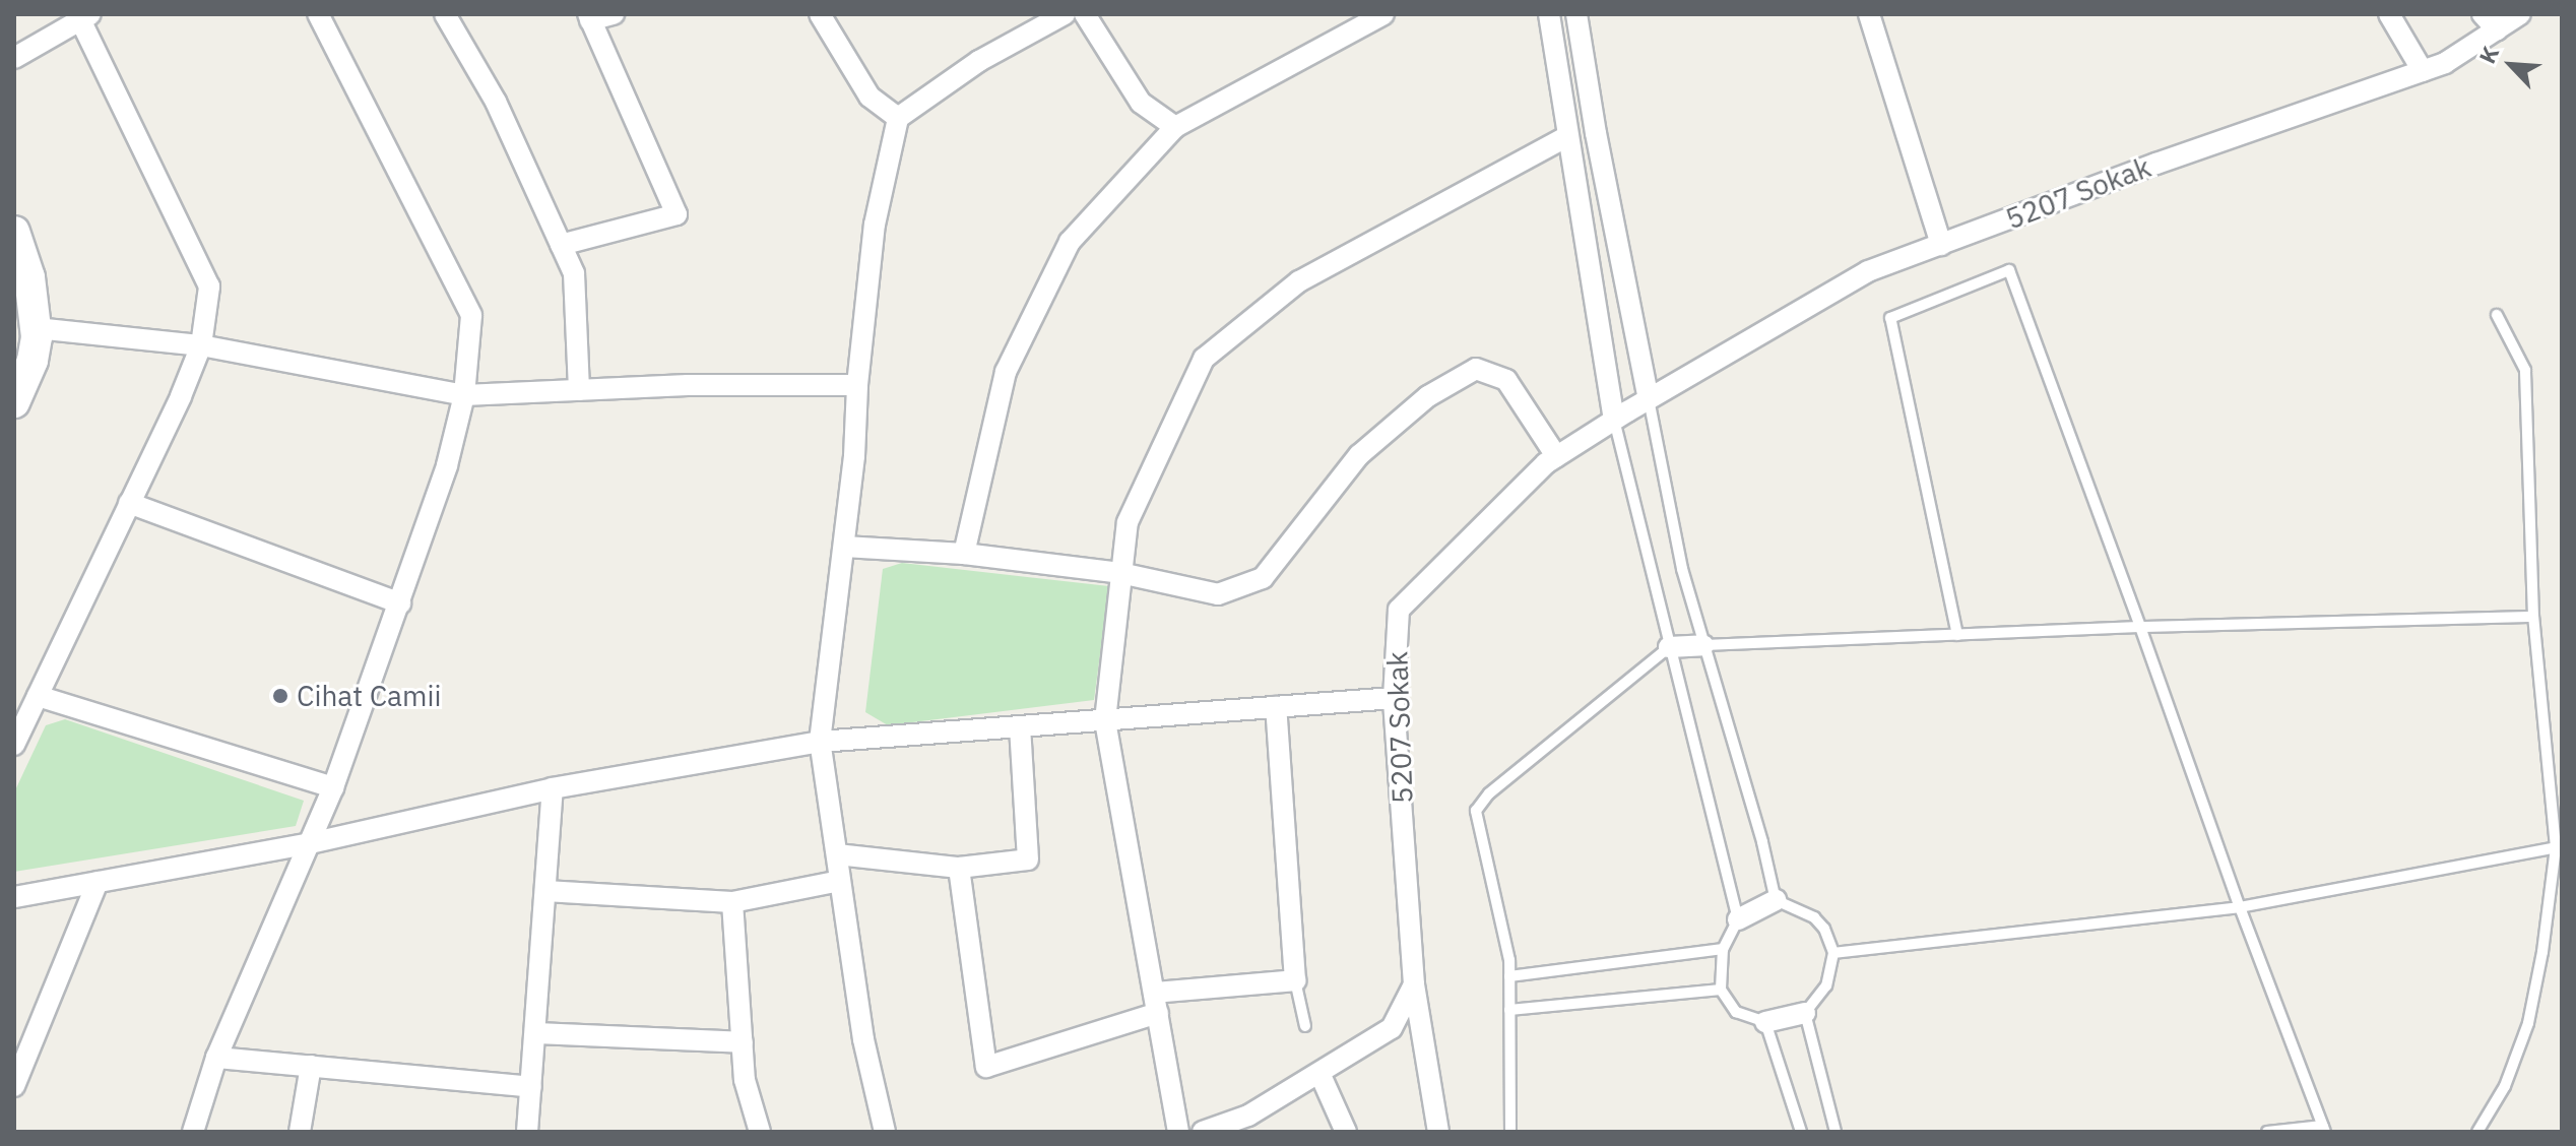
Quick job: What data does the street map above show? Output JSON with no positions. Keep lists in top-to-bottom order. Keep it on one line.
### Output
{"streets":{"street":["5207 Sokak"]},"places":["Cihat Camii"],"north":"top left"}
